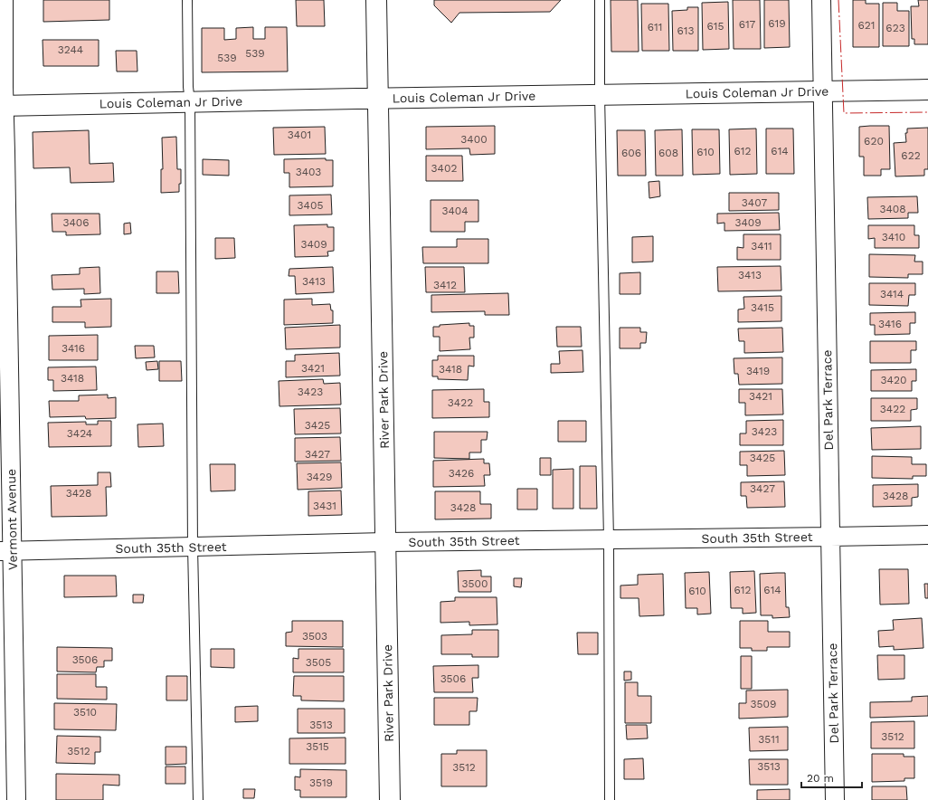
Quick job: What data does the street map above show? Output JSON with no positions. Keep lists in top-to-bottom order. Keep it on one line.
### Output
{"streets":{"street":["Louis Coleman Jr Drive","River Park Drive","Del Park Terrace","Vermont Avenue","South 35th Street"]},"crossings":[["Louis Coleman Jr Drive","River Park Drive"],["Louis Coleman Jr Drive","Del Park Terrace"],["Louis Coleman Jr Drive","Vermont Avenue"],["River Park Drive","South 35th Street"],["Del Park Terrace","South 35th Street"],["Vermont Avenue","South 35th Street"]],"house_numbers":["619","617","621","615","611","623","613","3244","539","539","3401","3400","620","612","614","610","606","608","622","3402","3403","3407","3405","3408","3404","3406","3409","3410","3409","3411","3413","3413","3412","3414","3415","3416","3416","3421","3418","3419","3418","3420","3423","3421","3422","3422","3425","3423","3424","3427","3425","3426","3429","3427","3428","3428","3431","3428","3500","612","614","610","3503","3506","3505","3506","3509","3510","3513","3512","3511","3515","3512","3513","3512","3519"],"scale_bar":"20 m"}
